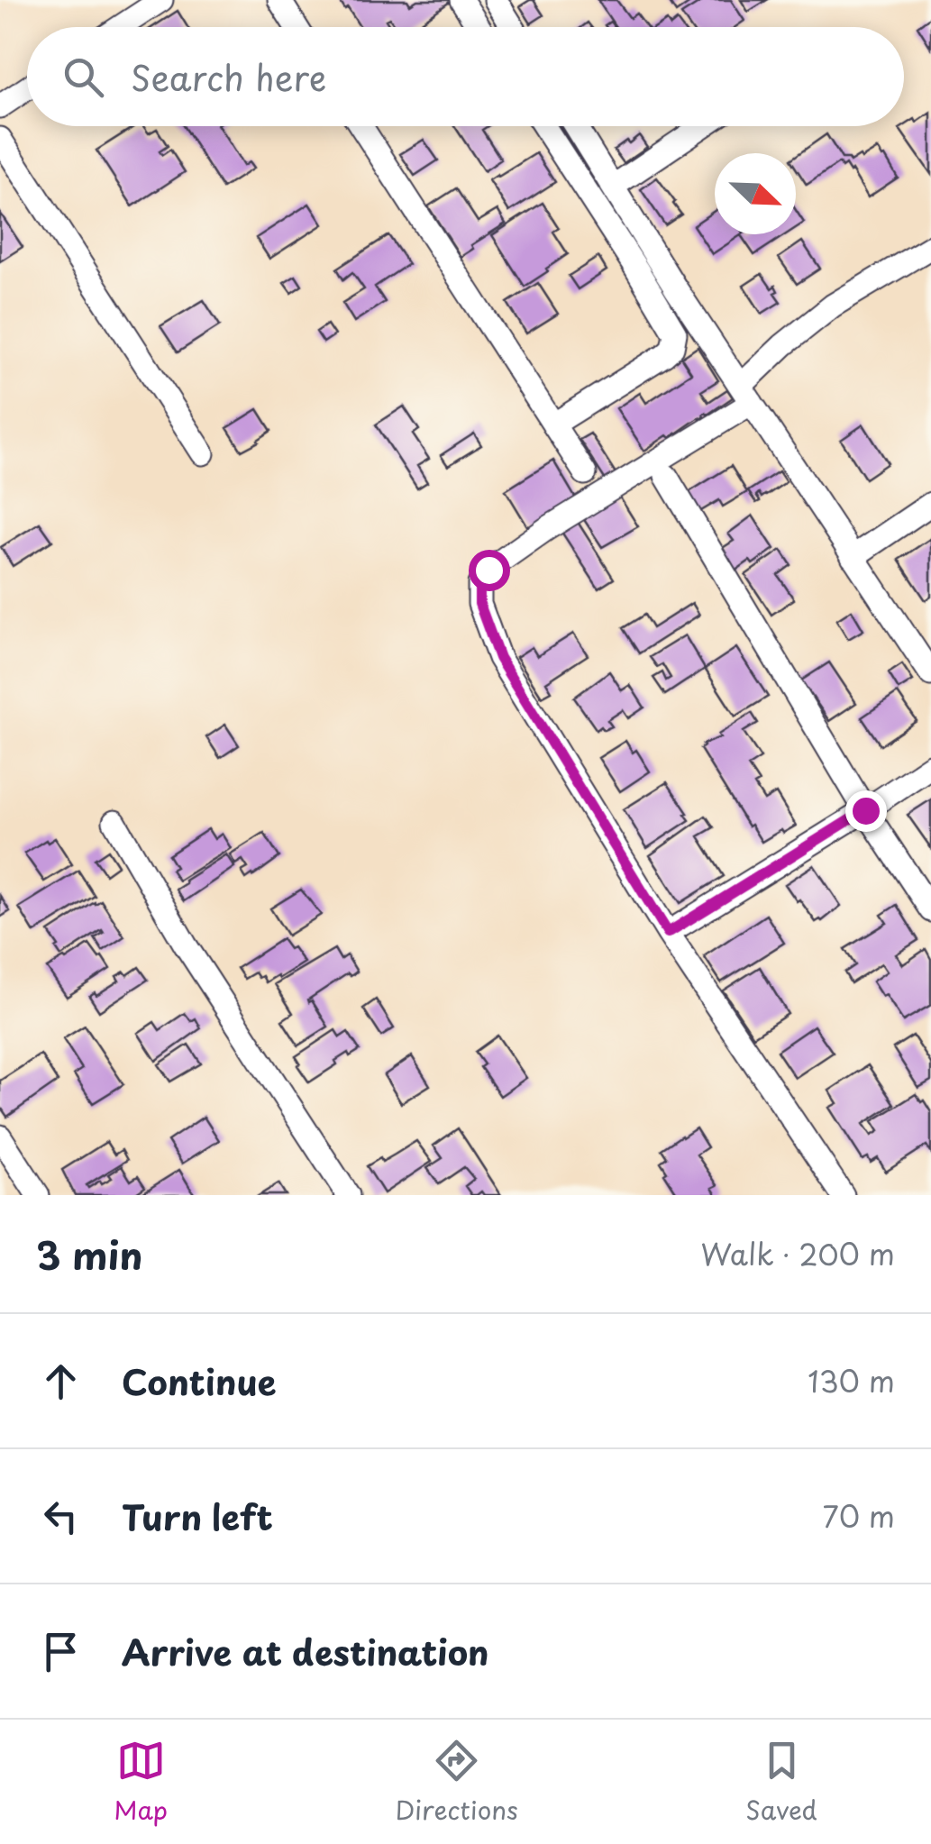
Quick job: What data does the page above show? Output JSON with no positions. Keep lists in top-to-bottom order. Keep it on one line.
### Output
{"north":"bottom right","page":{"search":"Search here","heading":["3 min","Walk · 200 m"],"list":[["Continue","130 m"],["Turn left","70 m"],"Arrive at destination"],"nav":["Map","Directions","Saved"]}}
